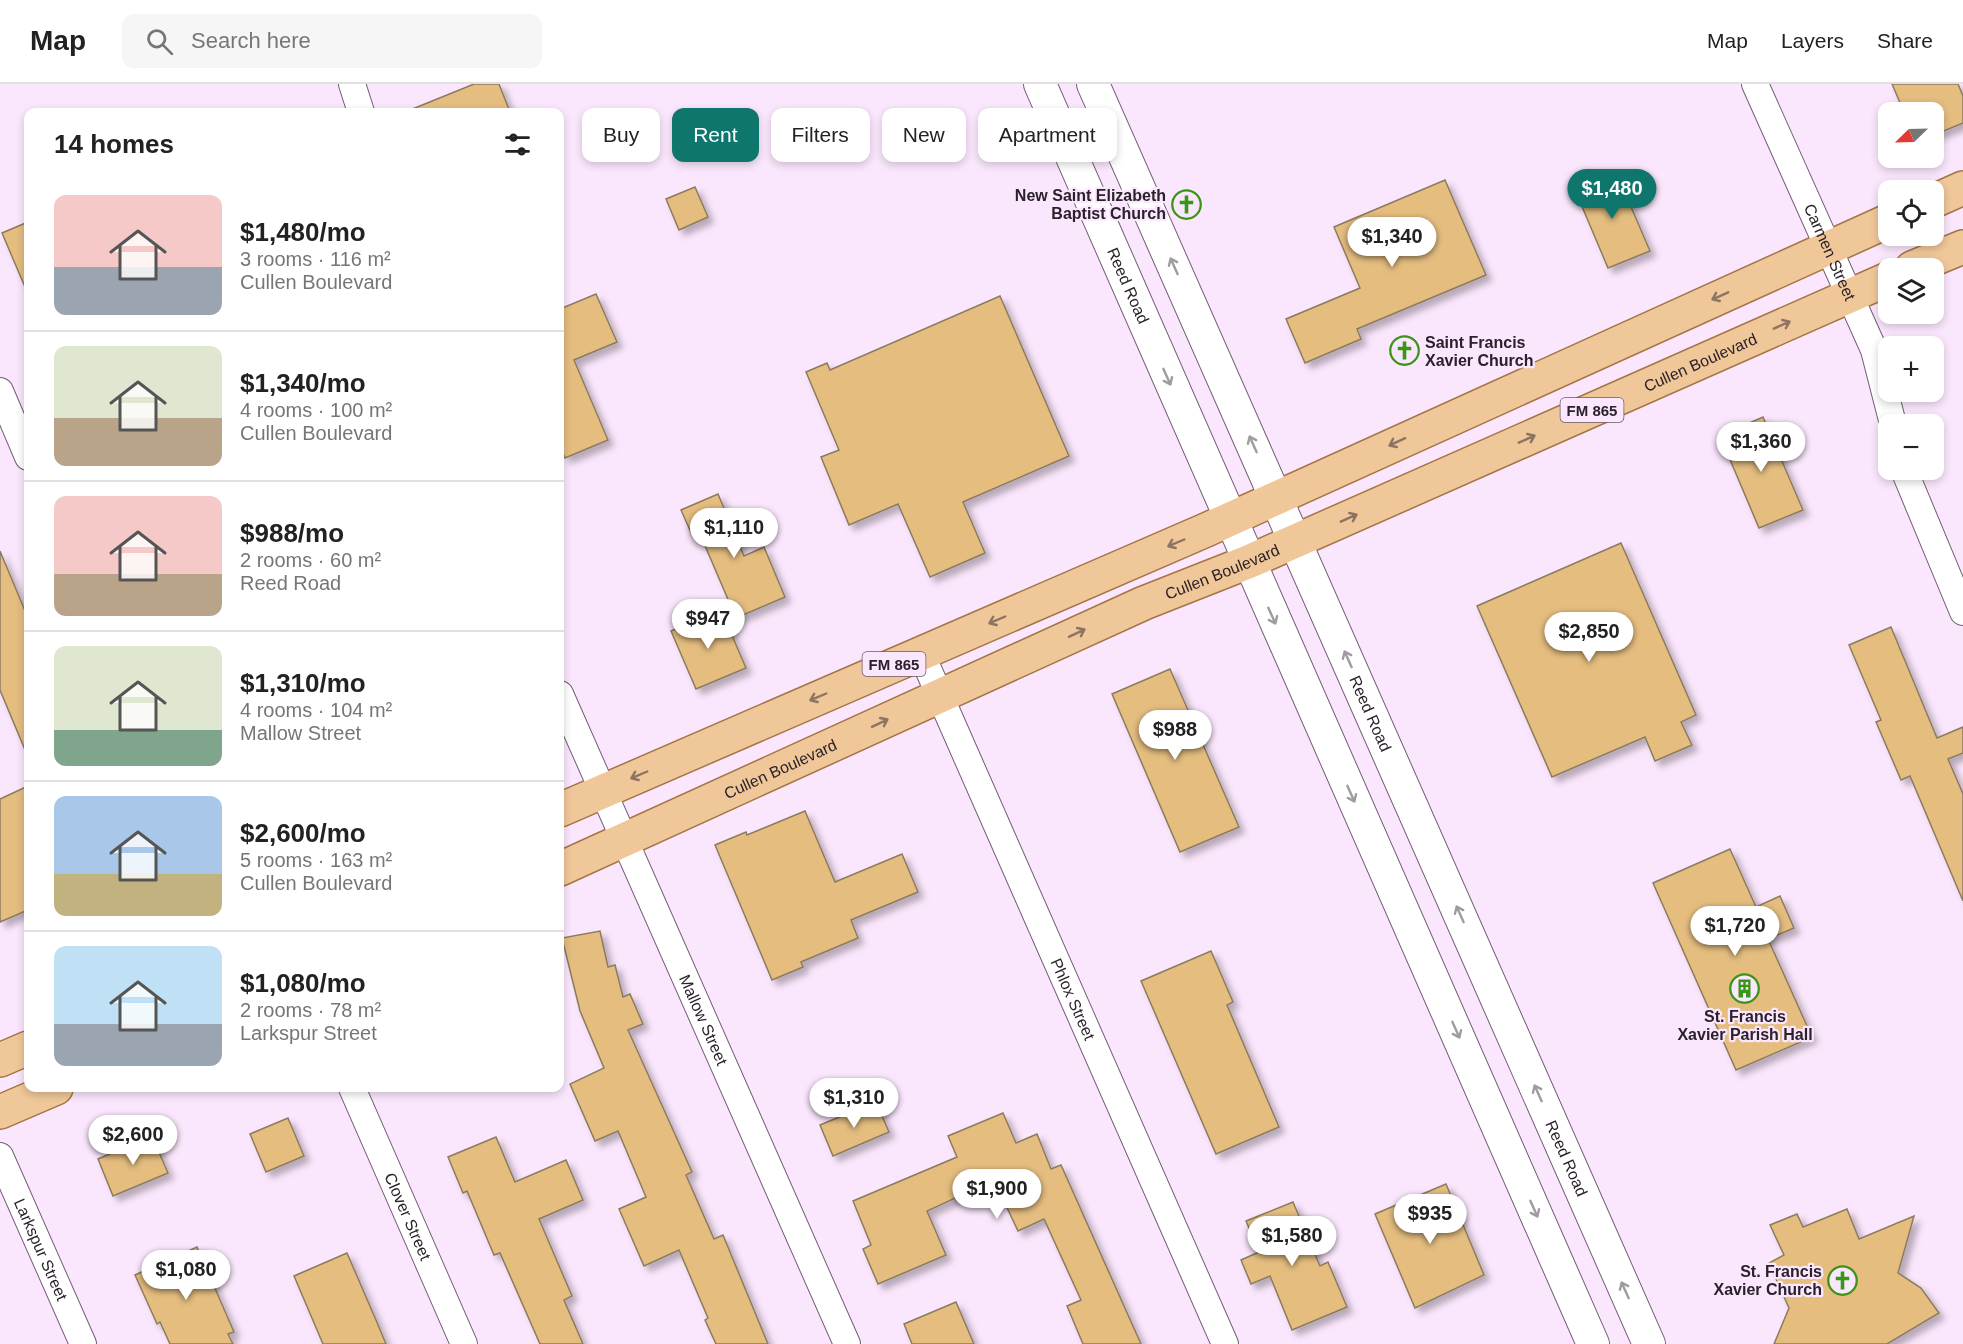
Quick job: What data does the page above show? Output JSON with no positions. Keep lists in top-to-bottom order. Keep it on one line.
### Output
{"streets":{"main road":["Cullen Boulevard","FM 865"],"street":["Carmen Street","Reed Road","Phlox Street","Mallow Street","Clover Street","Larkspur Street"]},"crossings":[["Carmen Street","Cullen Boulevard"],["Carmen Street","FM 865"],["Reed Road","Cullen Boulevard"],["Reed Road","FM 865"],["Cullen Boulevard","Phlox Street"],["Cullen Boulevard","Mallow Street"],["FM 865","Phlox Street"],["FM 865","Mallow Street"]],"places":{"church":["New Saint Elizabeth Baptist Church","Saint Francis Xavier Church","St. Francis Xavier Church"],"building":["St. Francis Xavier Parish Hall"]},"north":"bottom left","page":{"header":"Map","search":"Search here","nav":["Map","Layers","Share"],"map_buttons":["+","−"],"chip":["Buy","Rent","Filters","New","Apartment"],"heading":"14 homes","price":["$1,480","$1,340","$1,360","$1,110","$947","$2,850","$988","$1,720","$1,310","$2,600","$1,900","$935","$1,580","$1,080"],"list":[{"name":"$1,480/mo","note":"3 rooms · 116 m² · Cullen Boulevard"},{"name":"$1,340/mo","note":"4 rooms · 100 m² · Cullen Boulevard"},{"name":"$988/mo","note":"2 rooms · 60 m² · Reed Road"},{"name":"$1,310/mo","note":"4 rooms · 104 m² · Mallow Street"},{"name":"$2,600/mo","note":"5 rooms · 163 m² · Cullen Boulevard"},{"name":"$1,080/mo","note":"2 rooms · 78 m² · Larkspur Street"}]}}
